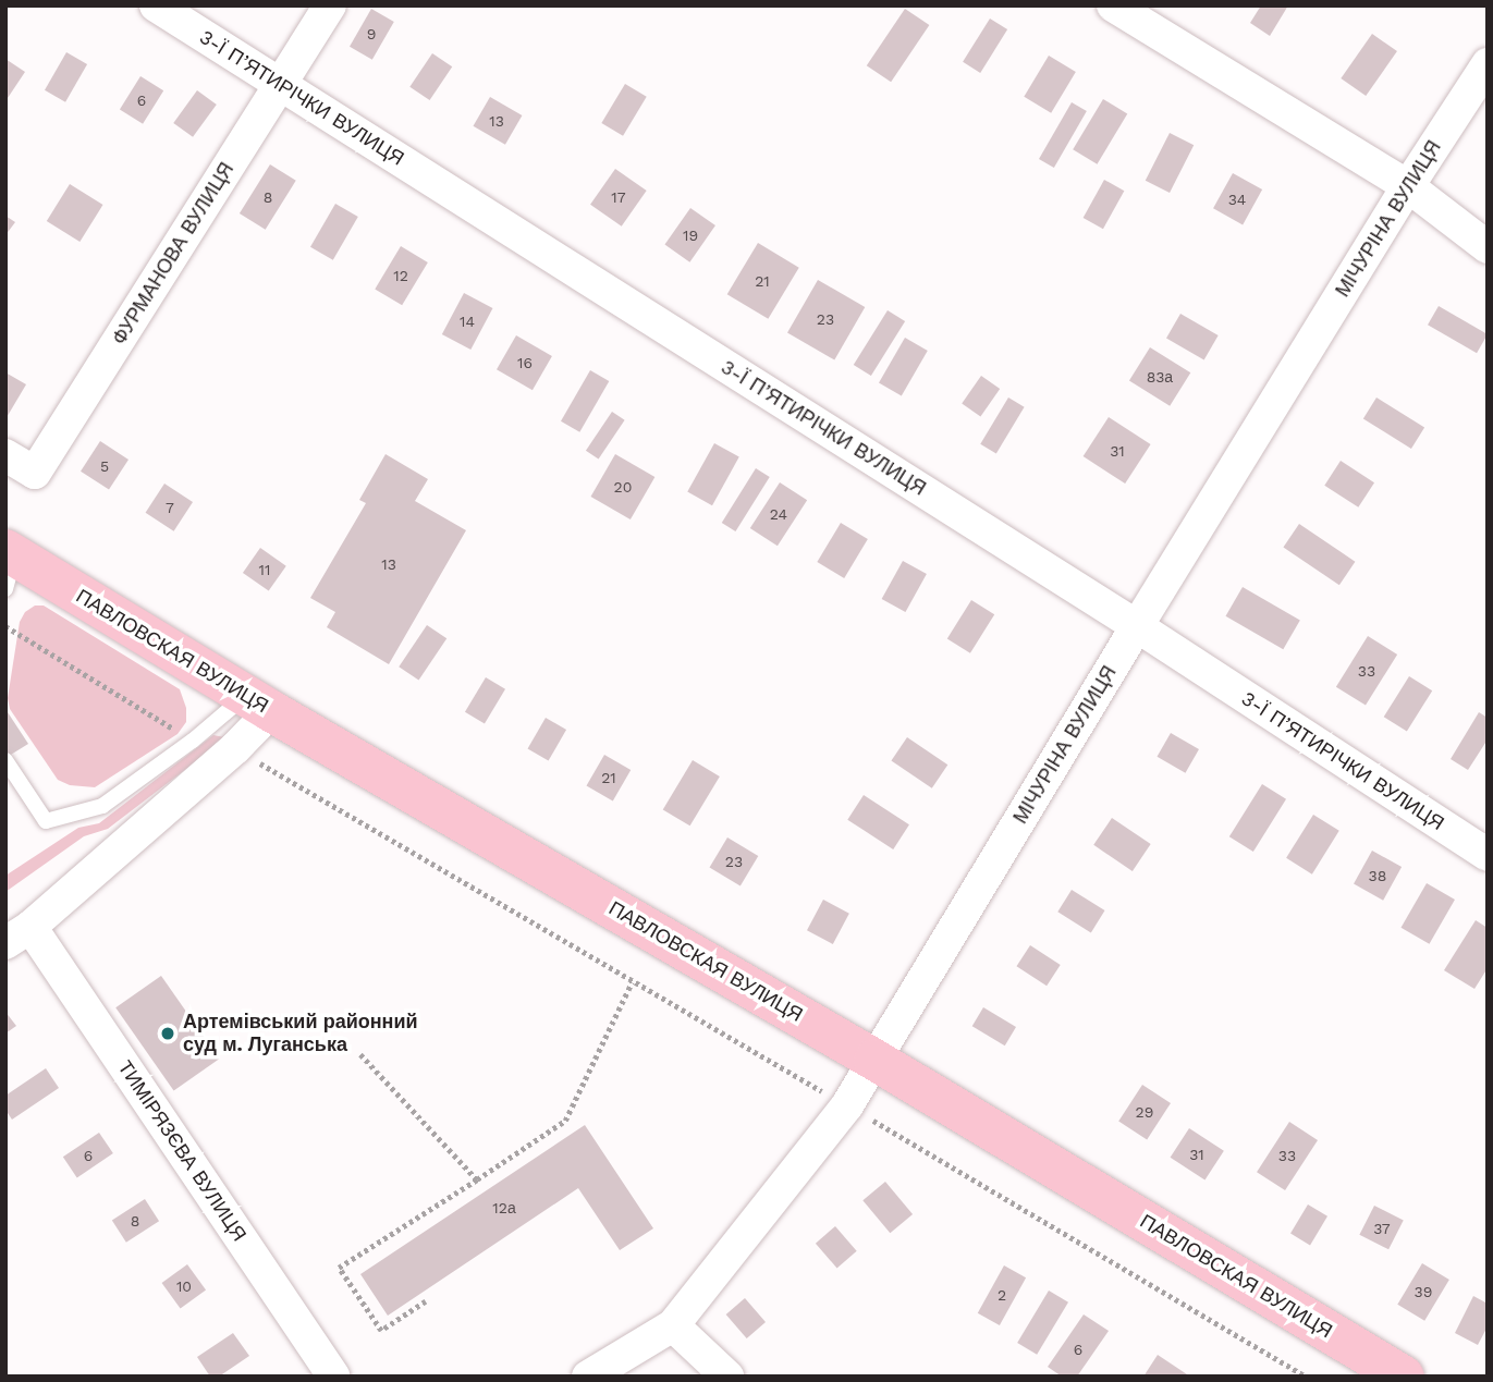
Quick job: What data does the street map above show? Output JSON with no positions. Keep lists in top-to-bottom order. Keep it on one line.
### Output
{"streets":{"main road":["ПАВЛОВСКАЯ ВУЛИЦЯ"],"street":["3-Ї П’ЯТИРІЧКИ ВУЛИЦЯ","МІЧУРІНА ВУЛИЦЯ","ФУРМАНОВА ВУЛИЦЯ","ТИМІРЯЗЄВА ВУЛИЦЯ"]},"crossings":[["3-Ї П’ЯТИРІЧКИ ВУЛИЦЯ","МІЧУРІНА ВУЛИЦЯ"],["3-Ї П’ЯТИРІЧКИ ВУЛИЦЯ","ФУРМАНОВА ВУЛИЦЯ"],["МІЧУРІНА ВУЛИЦЯ","ПАВЛОВСКАЯ ВУЛИЦЯ"]],"places":["Артемівський районний суд м. Луганська"],"house_numbers":["9","6","13","8","17","34","19","12","21","23","14","16","83а","31","5","20","7","24","13","11","33","21","23","38","29","31","6","33","12а","8","37","10","39","2","6"]}
